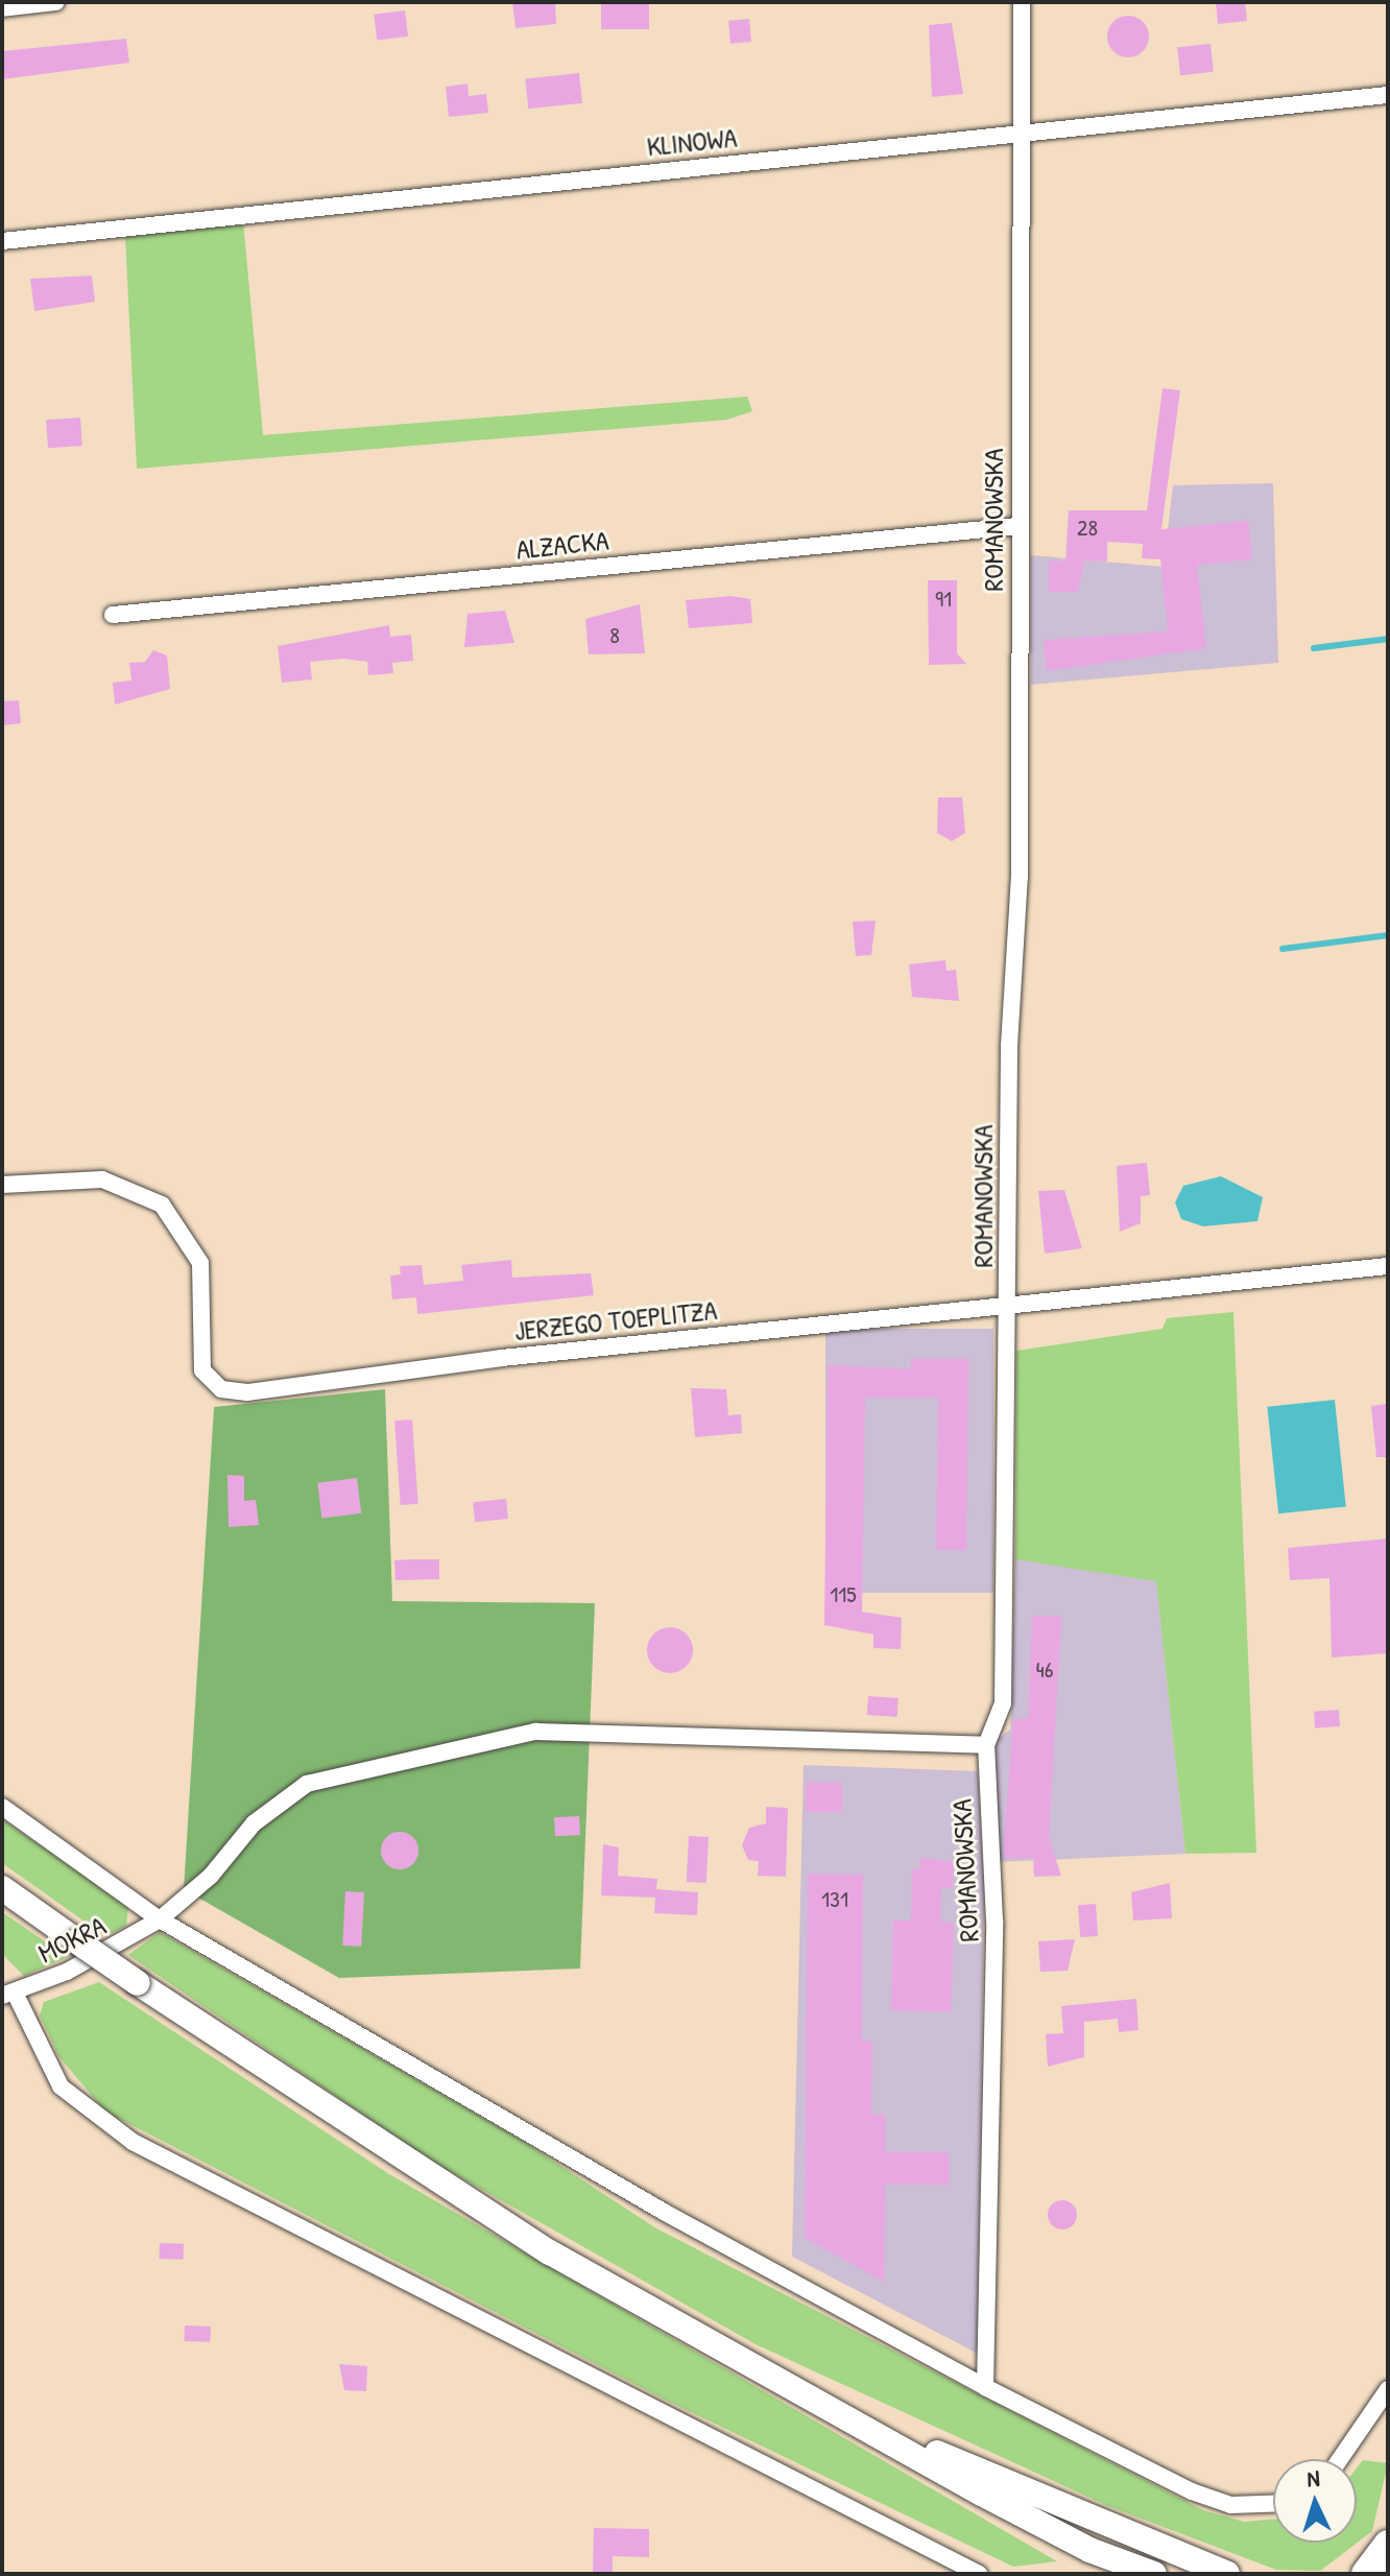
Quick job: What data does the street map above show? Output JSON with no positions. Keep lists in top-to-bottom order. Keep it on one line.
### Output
{"streets":{"street":["KLINOWA","ROMANOWSKA","ALZACKA","JERZEGO TOEPLITZA","MOKRA"]},"crossings":[["KLINOWA","ROMANOWSKA"],["ROMANOWSKA","ALZACKA"],["ROMANOWSKA","JERZEGO TOEPLITZA"],["ROMANOWSKA","MOKRA"]],"house_numbers":["28","91","8","115","46","131"],"north":"top"}
